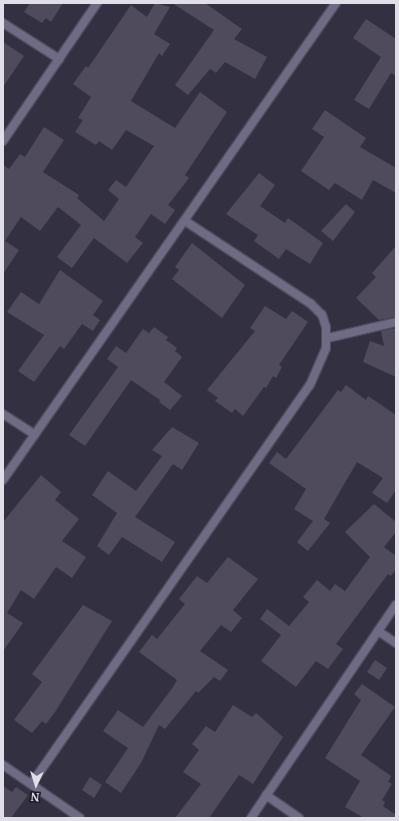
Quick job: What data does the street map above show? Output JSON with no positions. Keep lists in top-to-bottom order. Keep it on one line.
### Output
{"north":"bottom"}
